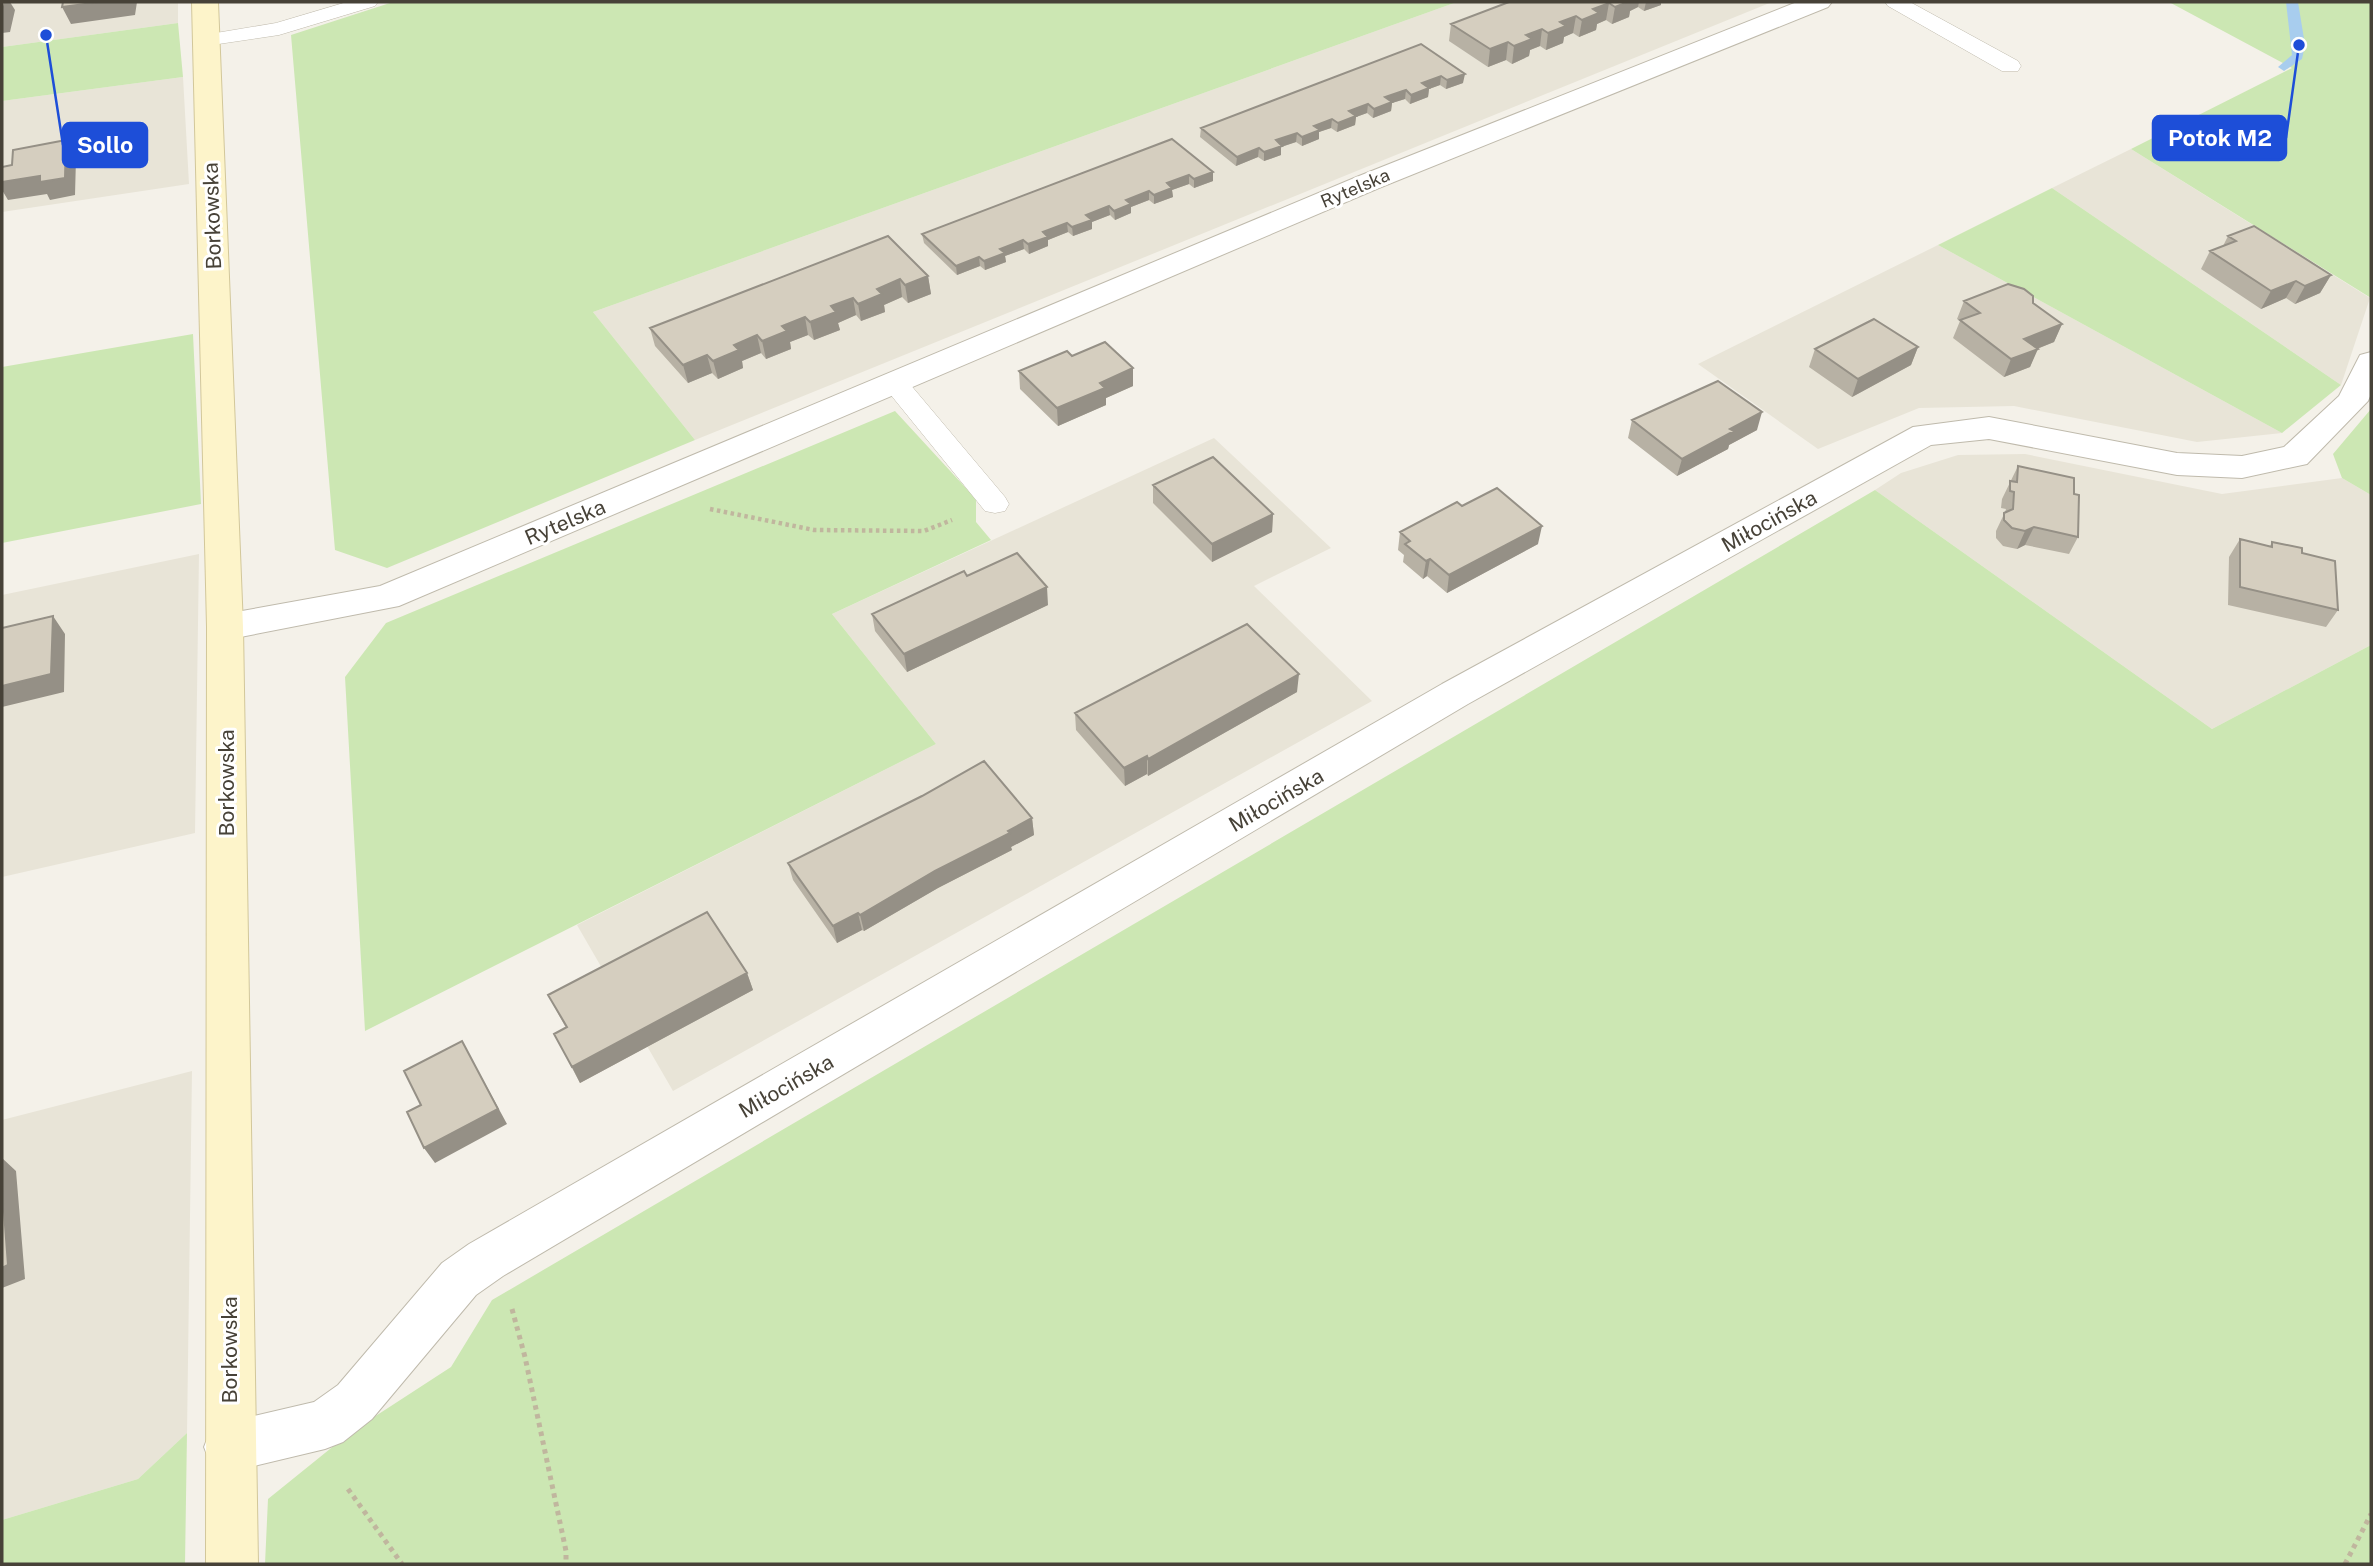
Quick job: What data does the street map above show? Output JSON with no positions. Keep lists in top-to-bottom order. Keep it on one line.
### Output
{"streets":{"street":["Rytelska","Borkowska","Miłocińska"]},"crossings":[["Rytelska","Borkowska"],["Borkowska","Miłocińska"]],"places":["Sollo","Potok M2"]}
